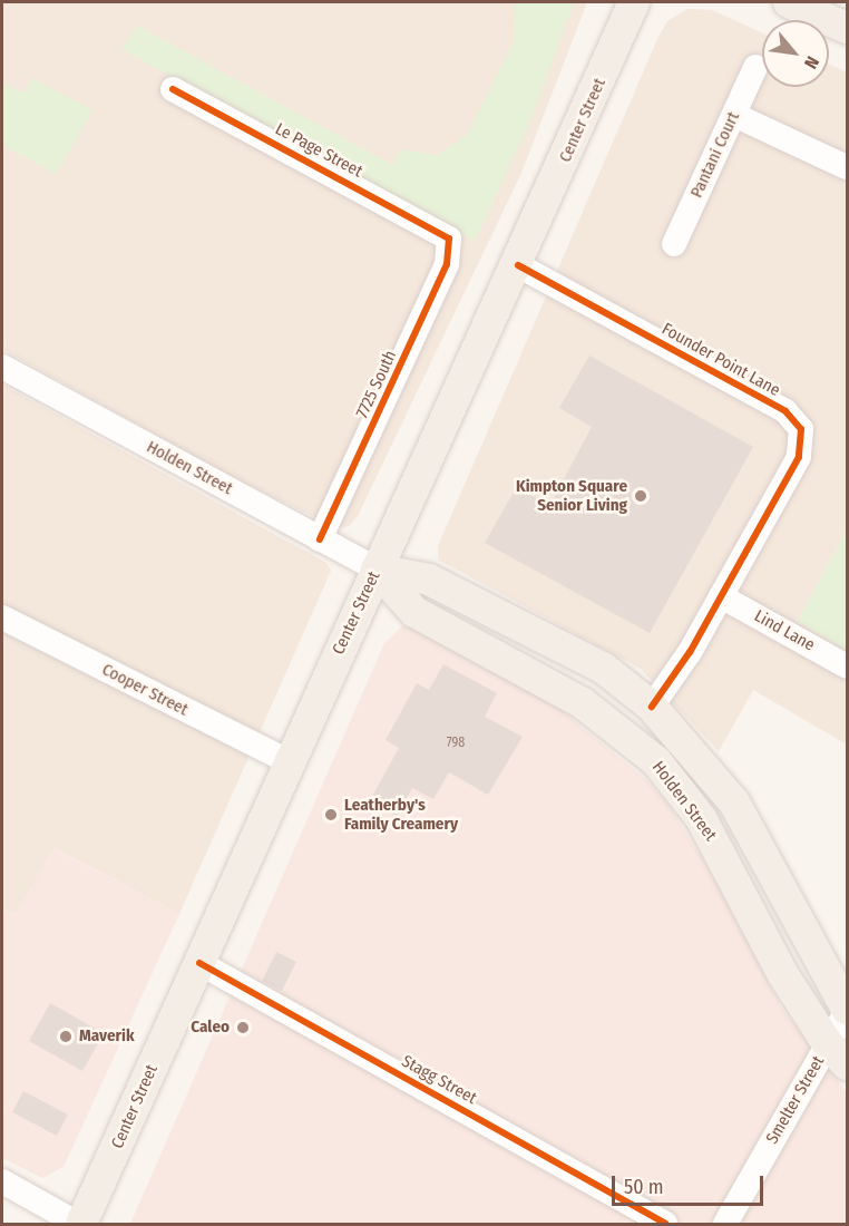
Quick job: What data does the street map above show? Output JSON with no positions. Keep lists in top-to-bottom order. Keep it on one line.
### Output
{"streets":{"main road":["Center Street","Holden Street"],"street":["Le Page Street","Pantani Court","Founder Point Lane","7725 South","Lind Lane","Cooper Street","Stagg Street","Smelter Street"]},"crossings":[["Center Street","Founder Point Lane"],["Center Street","Holden Street"],["Center Street","Cooper Street"],["Center Street","Stagg Street"],["Le Page Street","7725 South"],["Founder Point Lane","Holden Street"],["Founder Point Lane","Lind Lane"],["7725 South","Holden Street"],["Holden Street","Smelter Street"]],"places":["Kimpton Square Senior Living","Leatherby's Family Creamery","Caleo","Maverik"],"house_numbers":["798"],"scale_bar":"50 m","north":"bottom right"}
